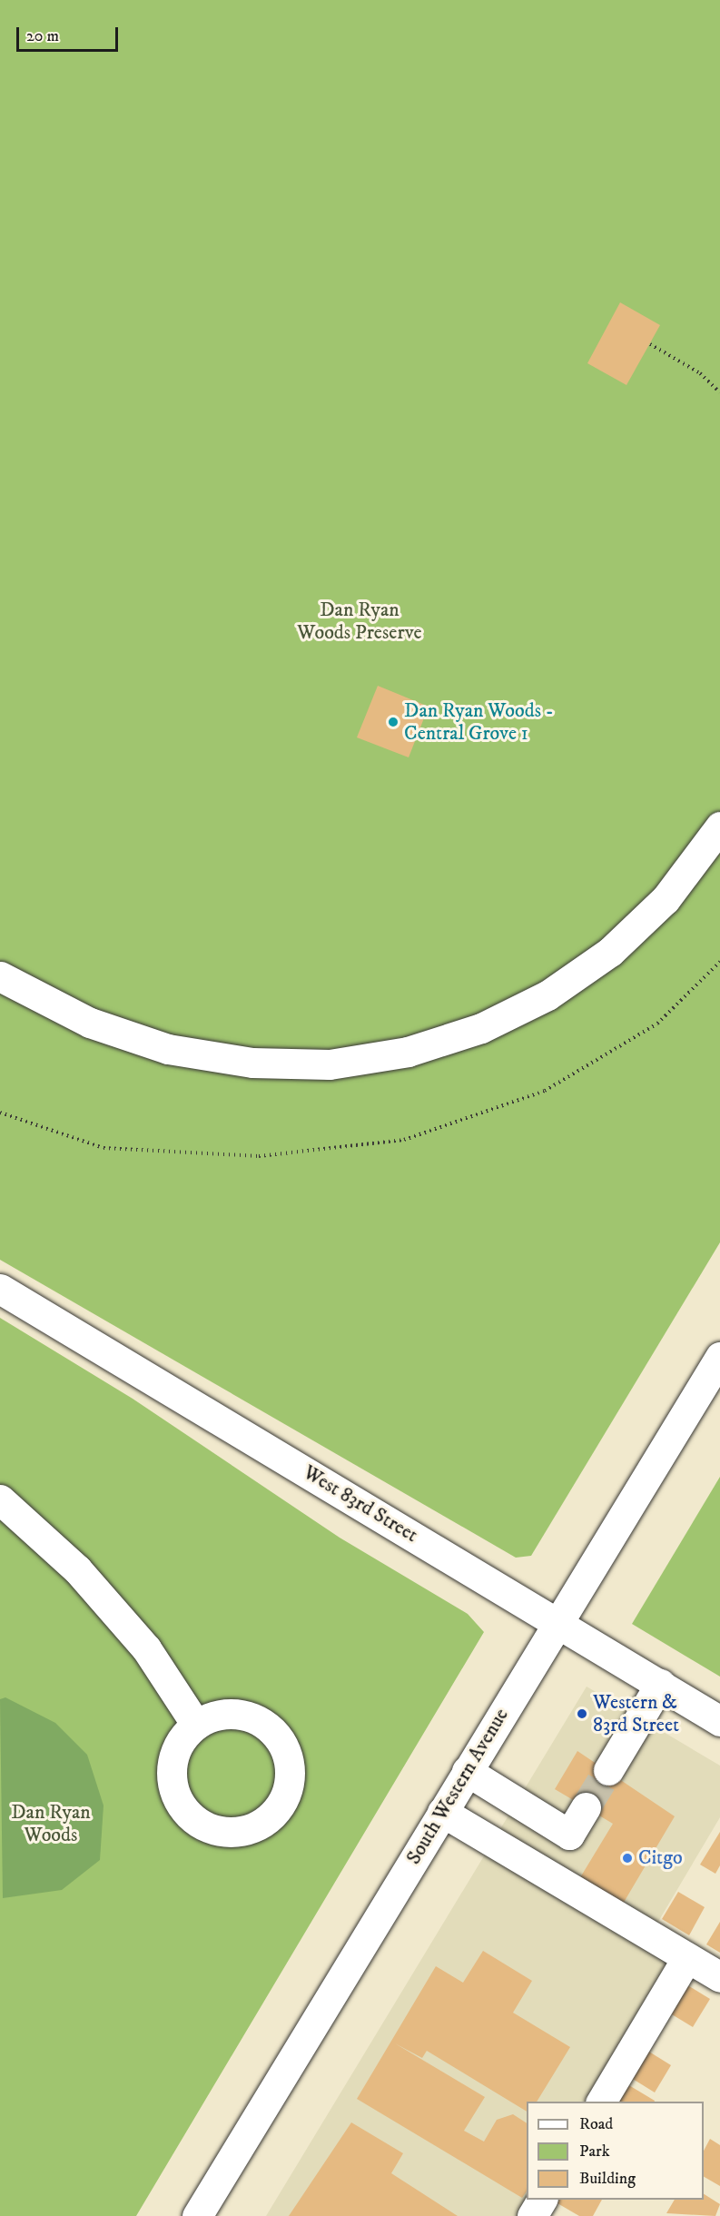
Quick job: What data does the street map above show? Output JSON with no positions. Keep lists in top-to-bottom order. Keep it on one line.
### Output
{"streets":{"main road":["West 83rd Street","South Western Avenue"]},"crossings":[["West 83rd Street","South Western Avenue"]],"parks":["Dan Ryan Woods Preserve","Dan Ryan Woods"],"places":["Dan Ryan Woods - Central Grove 1","Western & 83rd Street","Citgo"],"legend":["Road","Park","Building"],"scale_bar":"20 m"}
